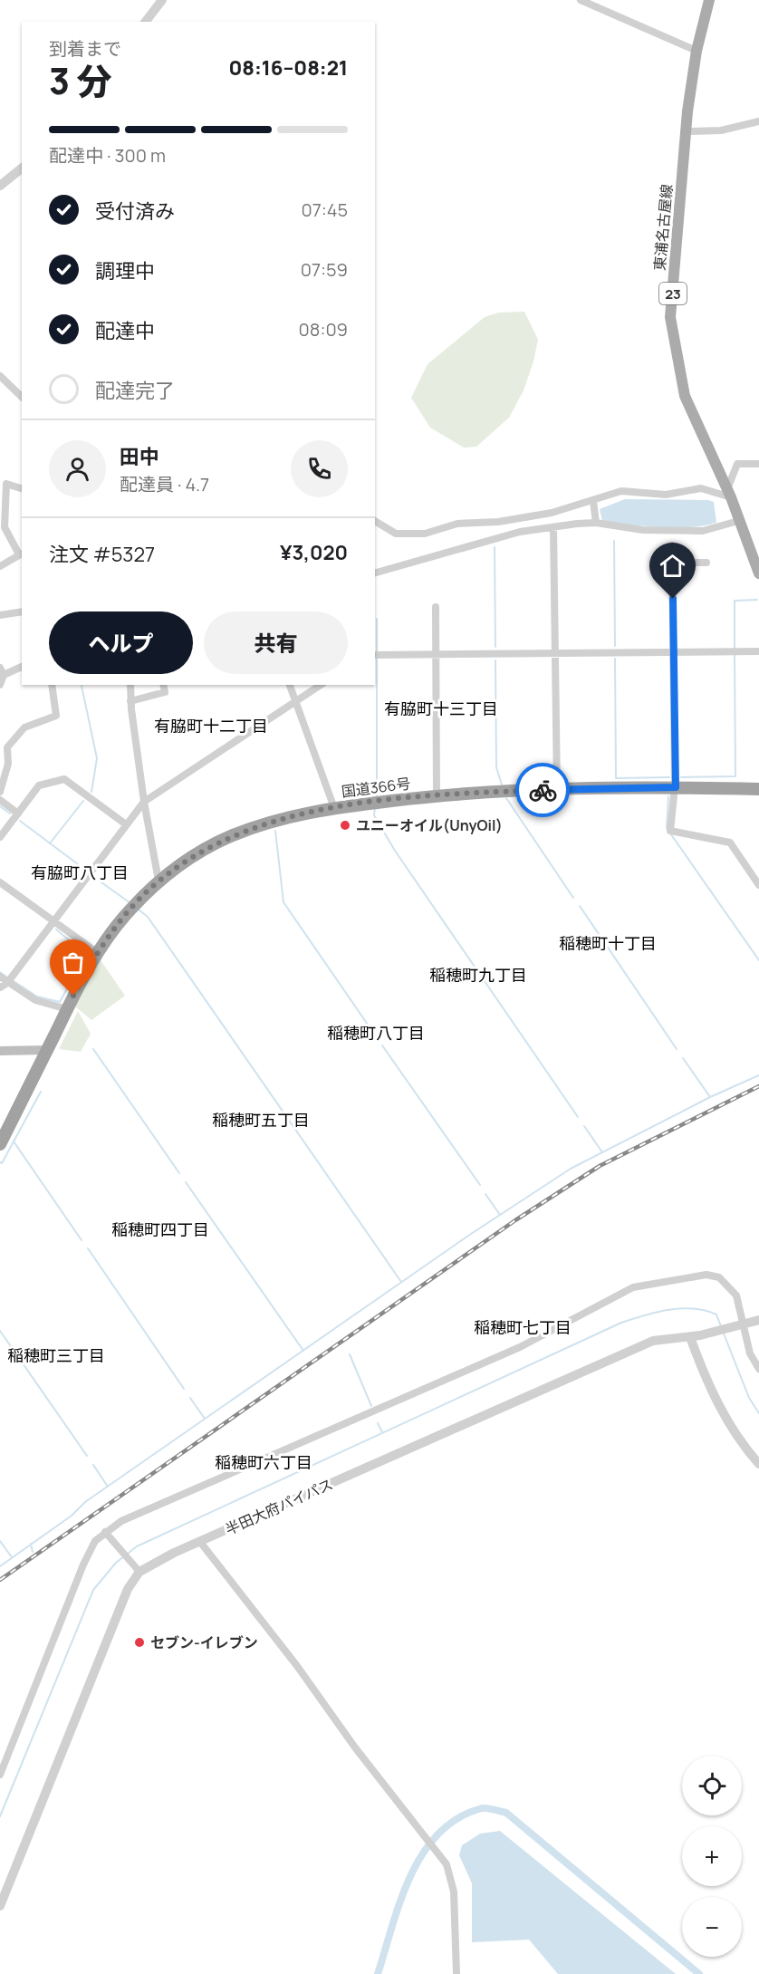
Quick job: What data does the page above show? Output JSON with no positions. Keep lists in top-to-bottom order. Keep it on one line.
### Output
{"streets":{"highway":["国道366号"],"main road":["東浦名古屋線","23"],"street":["半田大府パイパス"]},"districts":["有脇町十三丁目","有脇町十二丁目","有脇町八丁目","稲穂町十丁目","稲穂町九丁目","稲穂町八丁目","稲穂町五丁目","稲穂町四丁目","稲穂町七丁目","稲穂町三丁目","稲穂町六丁目"],"places":["ユニーオイル(UnyOil)","セブン-イレブン"],"page":{"heading":["3 分","到着まで","08:16–08:21"],"panel":["田中","配達員 · 4.7","注文 #5327","¥3,020"],"bar":"配達中 · 300 m","list":[["受付済み","07:45"],["調理中","07:59"],["配達中","08:09"],"配達完了"],"buttons":["ヘルプ","共有"],"map_buttons":["+","−"]}}
